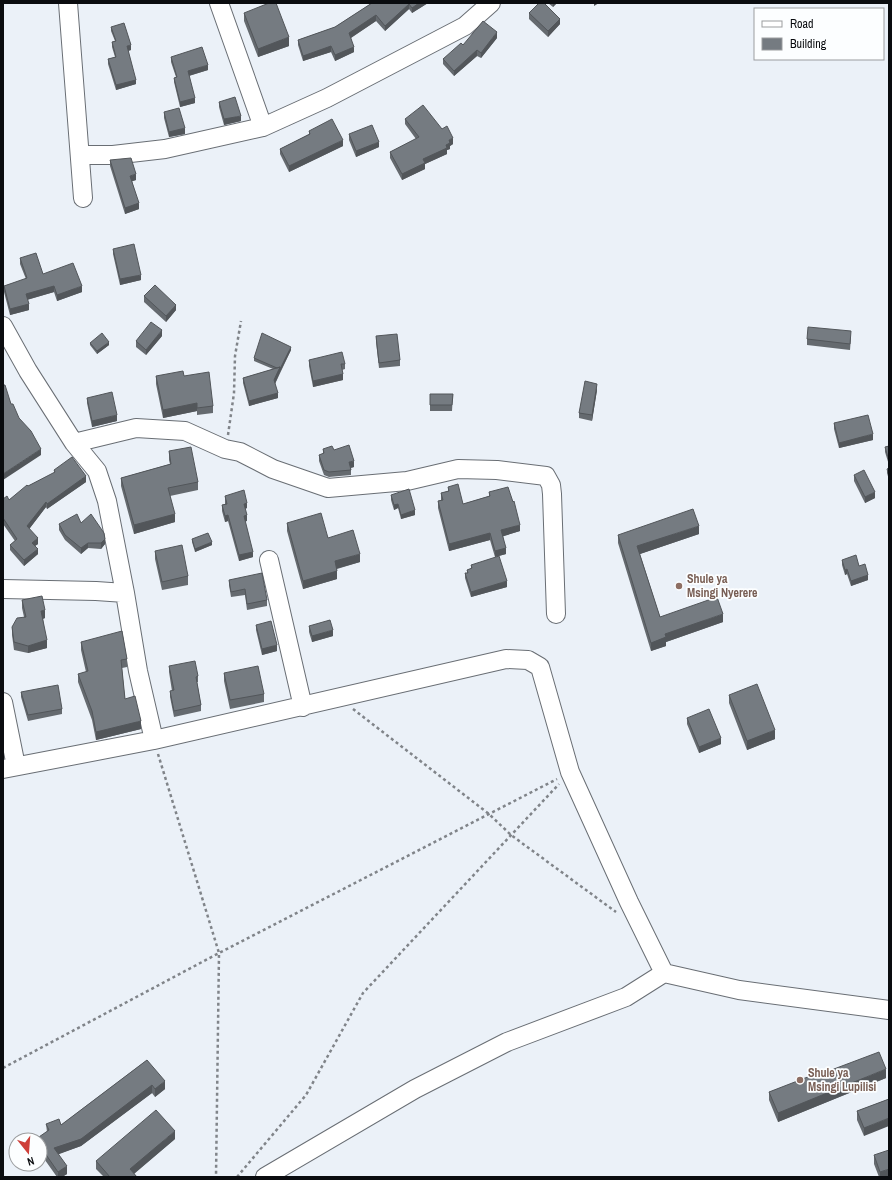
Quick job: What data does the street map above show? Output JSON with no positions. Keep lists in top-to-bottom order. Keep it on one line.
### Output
{"places":["Shule ya Msingi Nyerere","Shule ya Msingi Lupilisi"],"legend":["Road","Building"],"north":"bottom"}
